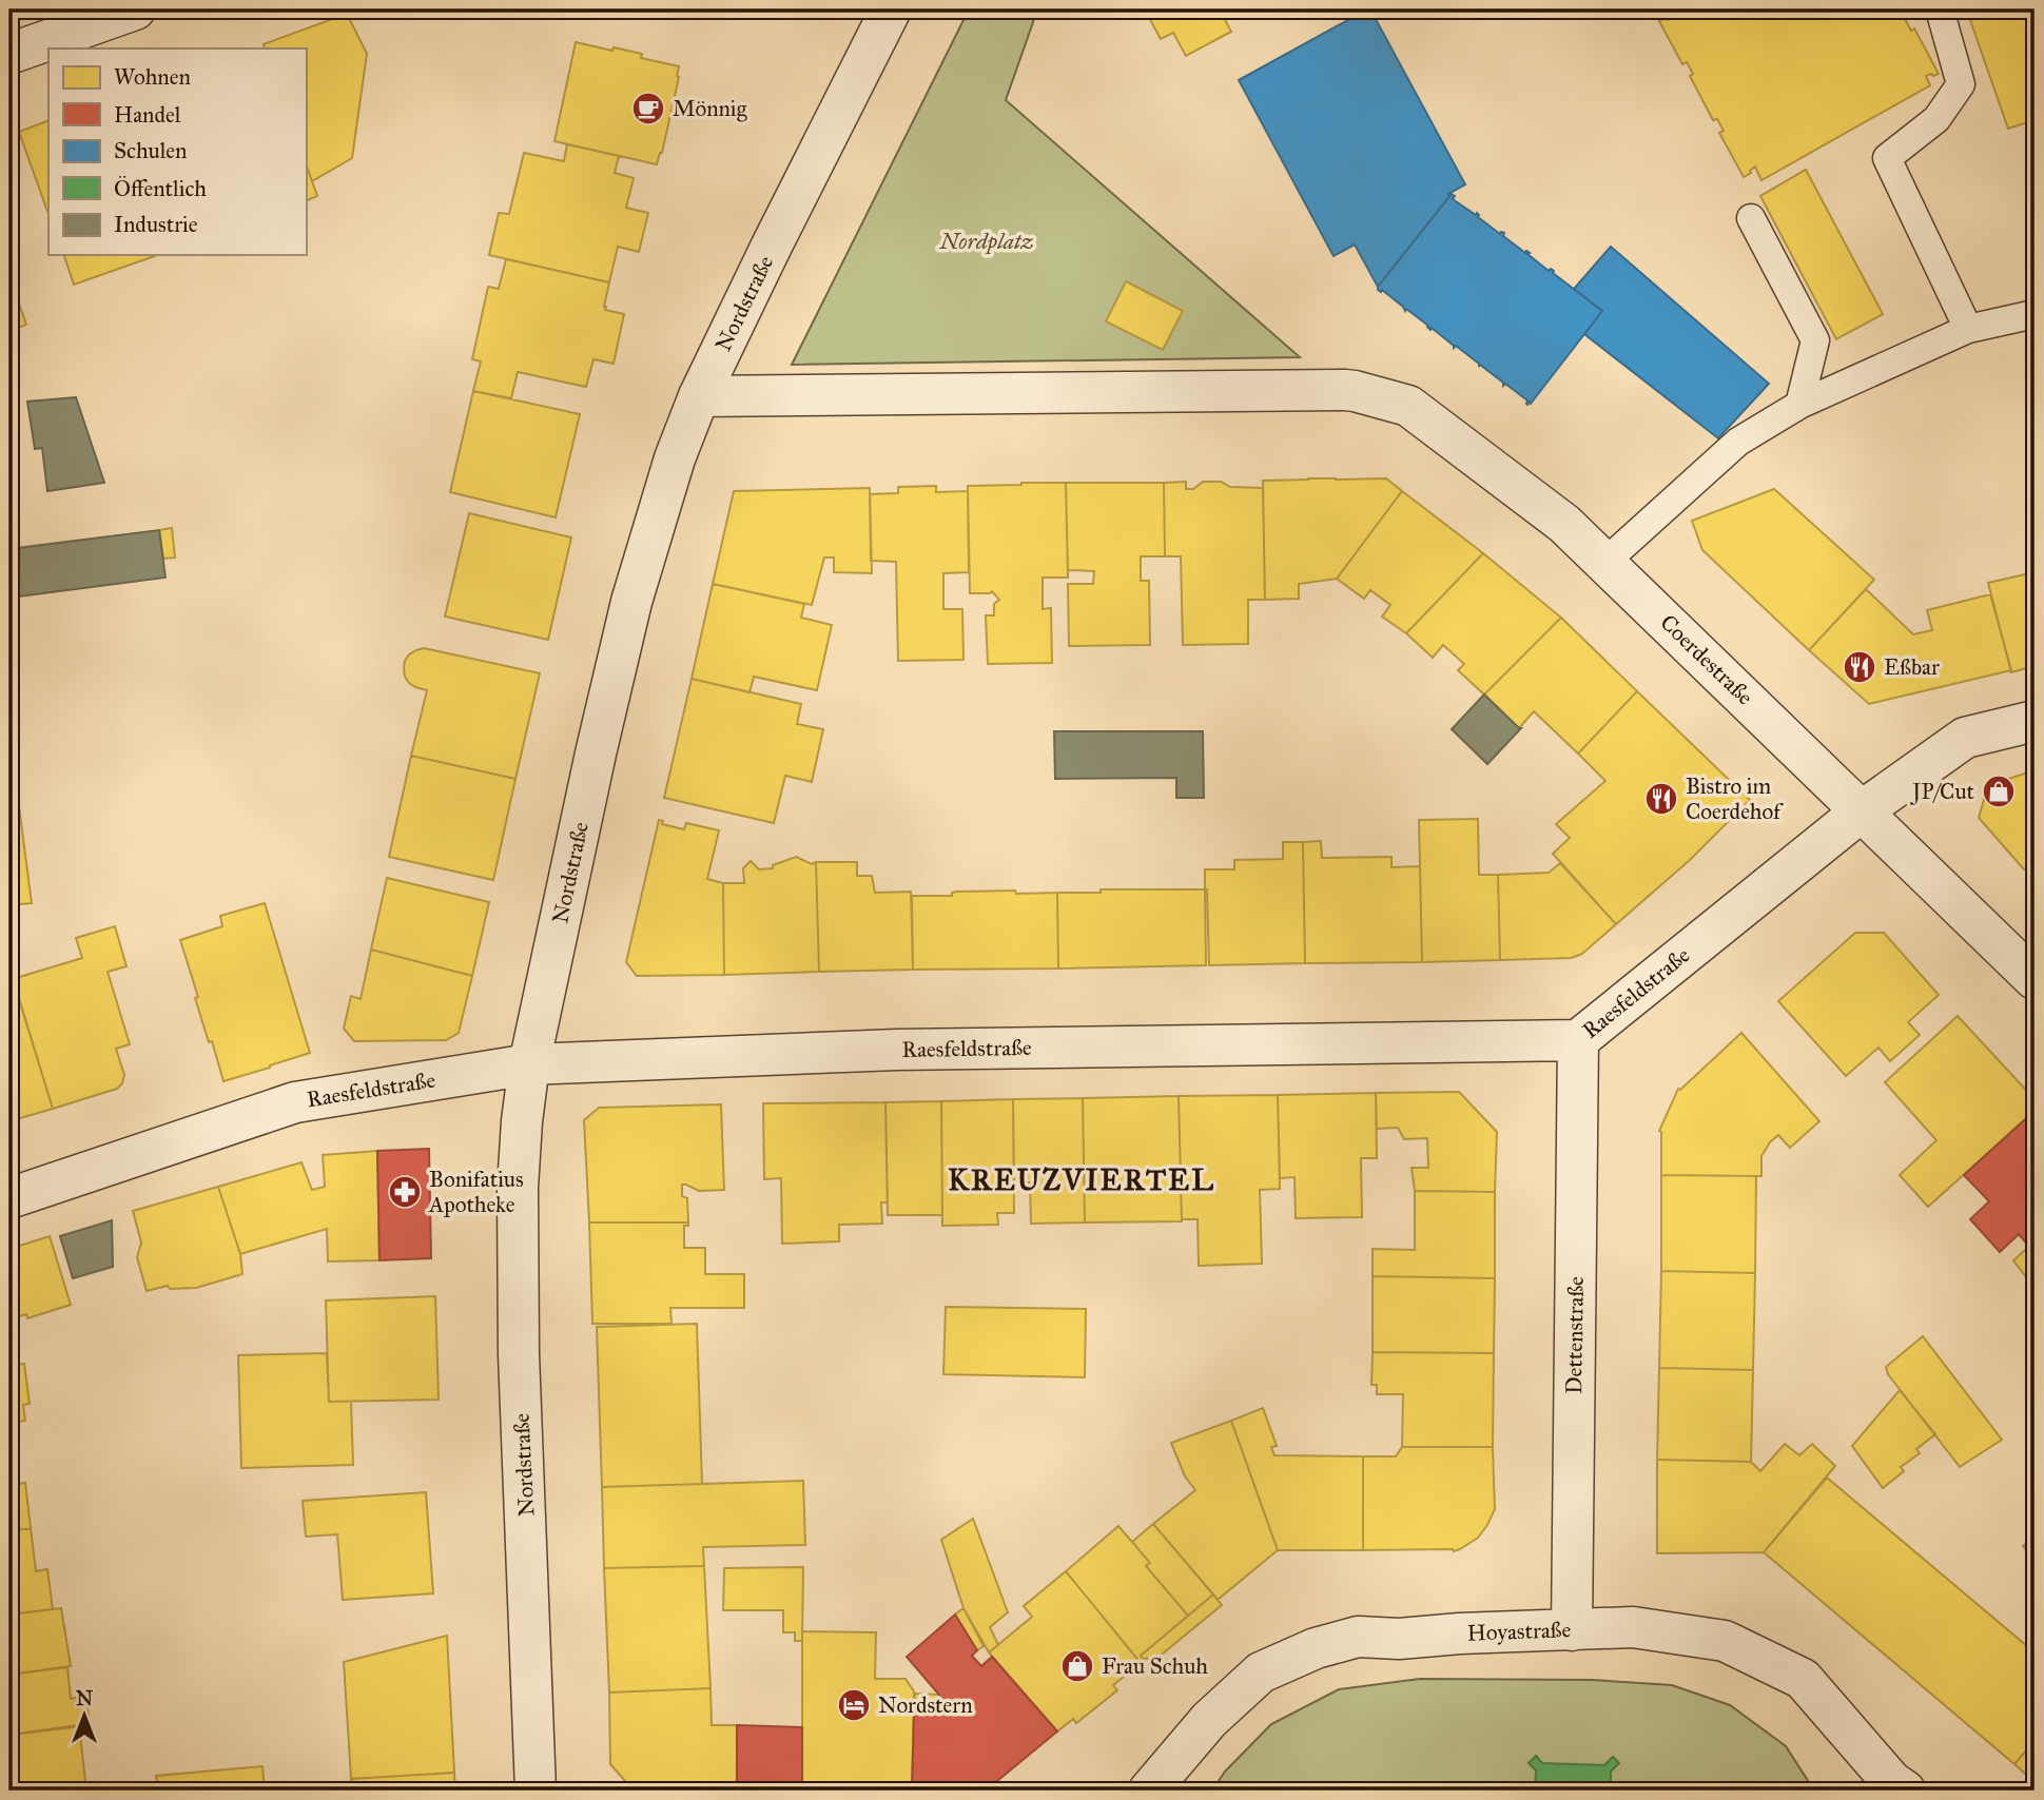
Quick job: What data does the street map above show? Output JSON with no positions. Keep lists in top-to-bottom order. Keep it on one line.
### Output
{"streets":{"street":["Nordstraße","Coerdestraße","Raesfeldstraße","Dettenstraße","Hoyastraße"]},"crossings":[["Nordstraße","Coerdestraße"],["Nordstraße","Raesfeldstraße"],["Coerdestraße","Raesfeldstraße"],["Raesfeldstraße","Dettenstraße"],["Dettenstraße","Hoyastraße"]],"districts":["KREUZVIERTEL"],"parks":["Nordplatz"],"places":{"cafe":["Mönnig"],"restaurant":["Eßbar","Bistro im Coerdehof"],"shop":["JP/Cut","Frau Schuh"],"pharmacy":["Bonifatius Apotheke"],"hotel":["Nordstern"]},"legend":["Wohnen","Handel","Schulen","Öffentlich","Industrie"],"north":"top"}
